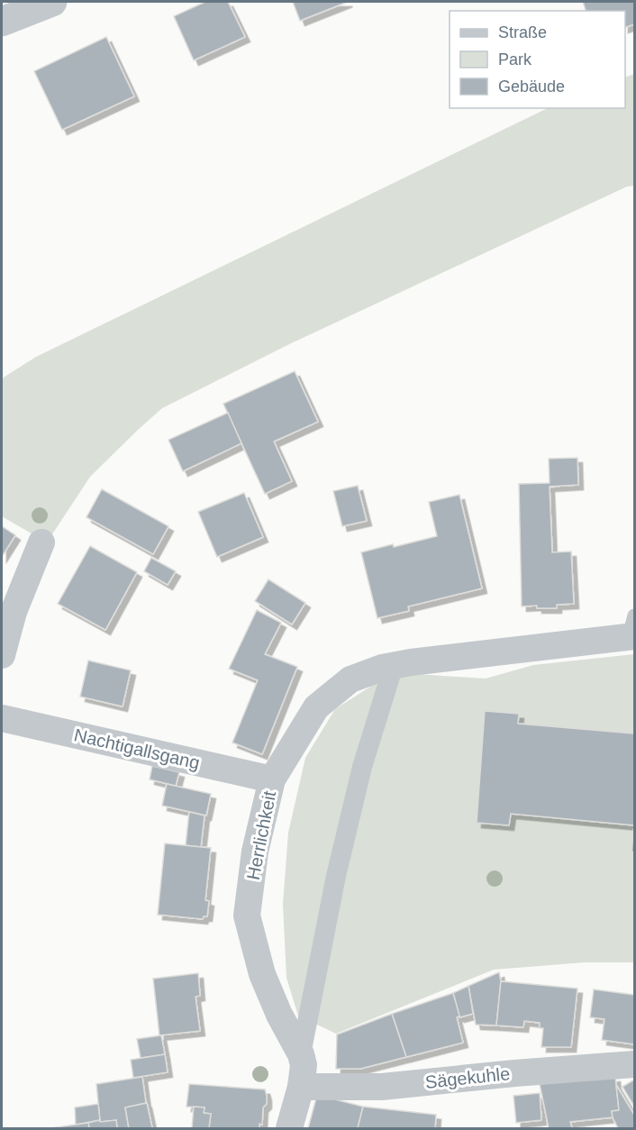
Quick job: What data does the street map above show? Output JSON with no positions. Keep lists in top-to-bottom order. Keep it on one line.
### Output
{"streets":{"street":["Nachtigallsgang","Herrlichkeit","Sägekuhle"]},"crossings":[["Nachtigallsgang","Herrlichkeit"],["Herrlichkeit","Sägekuhle"]],"legend":["Straße","Park","Gebäude"]}
